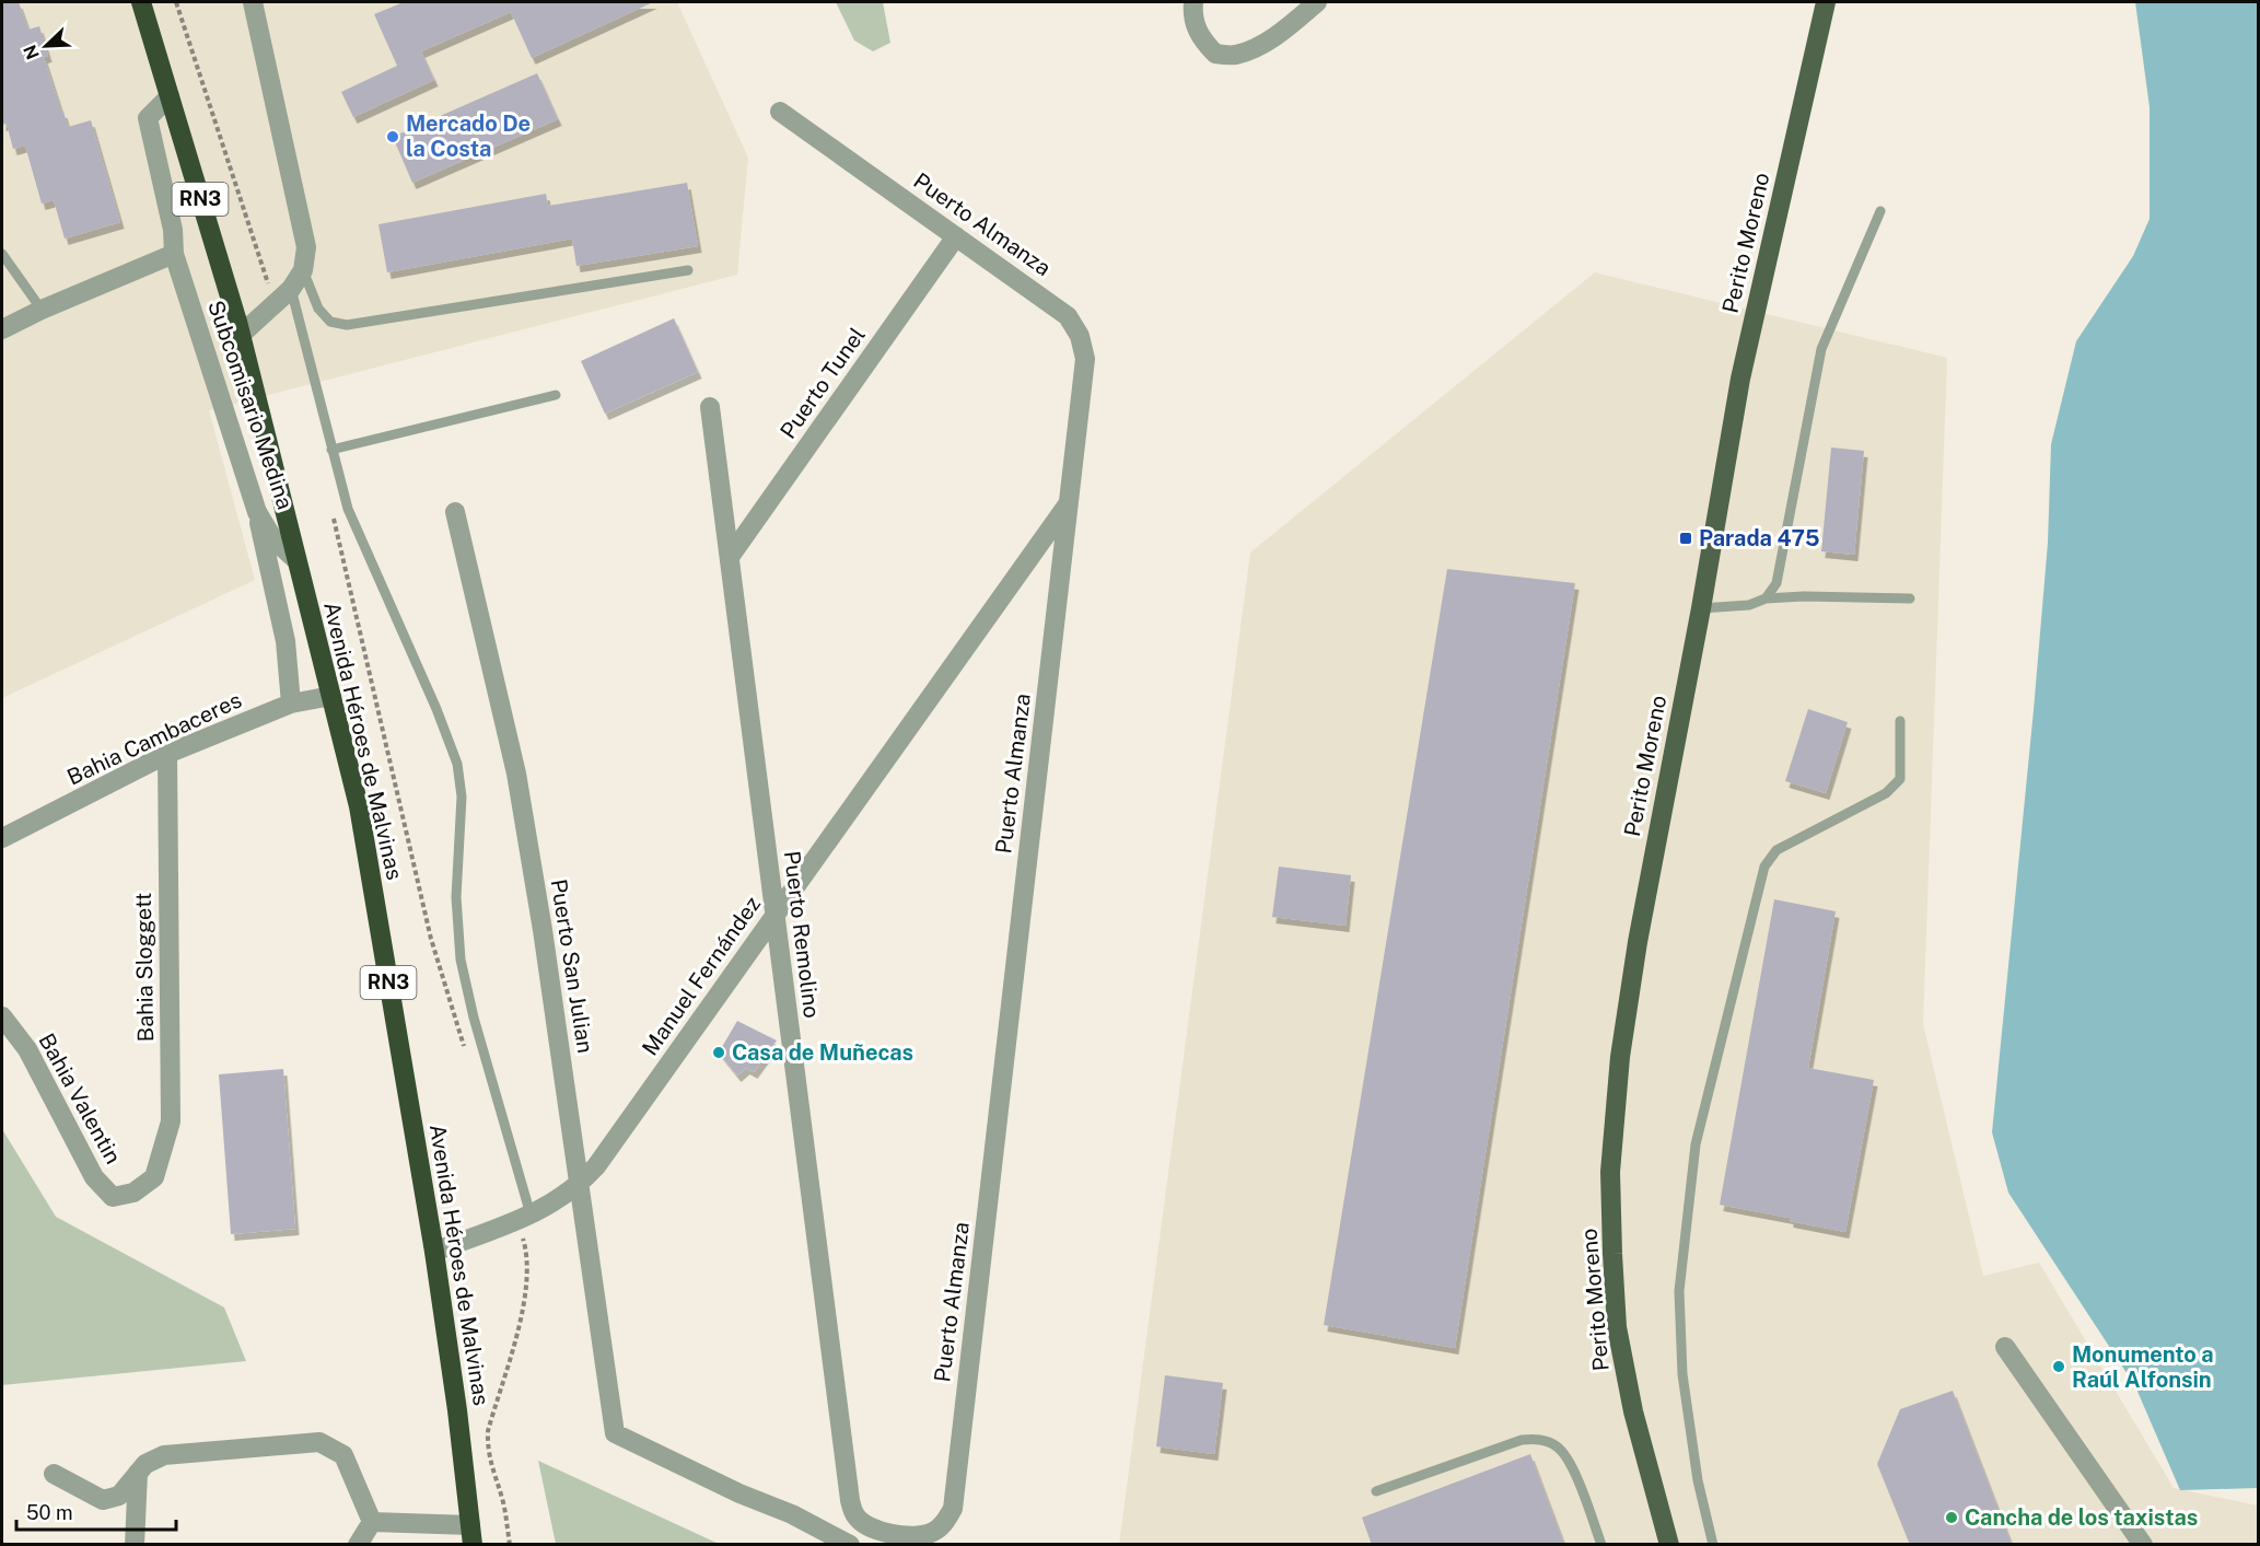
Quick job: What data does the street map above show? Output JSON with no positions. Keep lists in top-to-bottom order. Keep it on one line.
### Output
{"streets":{"highway":["RN3","Avenida Héroes de Malvinas"],"main road":["Perito Moreno"],"street":["Puerto Almanza","Puerto Tunel","Subcomisario Medina","Bahia Cambaceres","Puerto Remolino","Puerto San Julian","Bahia Sloggett","Manuel Fernández","Bahia Valentin"]},"crossings":[["Puerto Almanza","Puerto Tunel"],["Puerto Almanza","Puerto Remolino"],["Puerto Almanza","Manuel Fernández"],["Puerto Tunel","Puerto Remolino"],["Subcomisario Medina","Avenida Héroes de Malvinas"],["Bahia Cambaceres","Avenida Héroes de Malvinas"],["Bahia Cambaceres","Bahia Sloggett"],["Avenida Héroes de Malvinas","Manuel Fernández"],["Puerto Remolino","Manuel Fernández"],["Puerto San Julian","Manuel Fernández"],["Bahia Sloggett","Bahia Valentin"]],"places":{"other":["Mercado De la Costa","Casa de Muñecas","Monumento a Raúl Alfonsin","Cancha de los taxistas"],"transit":["Parada 475"]},"scale_bar":"50 m","north":"bottom left"}
